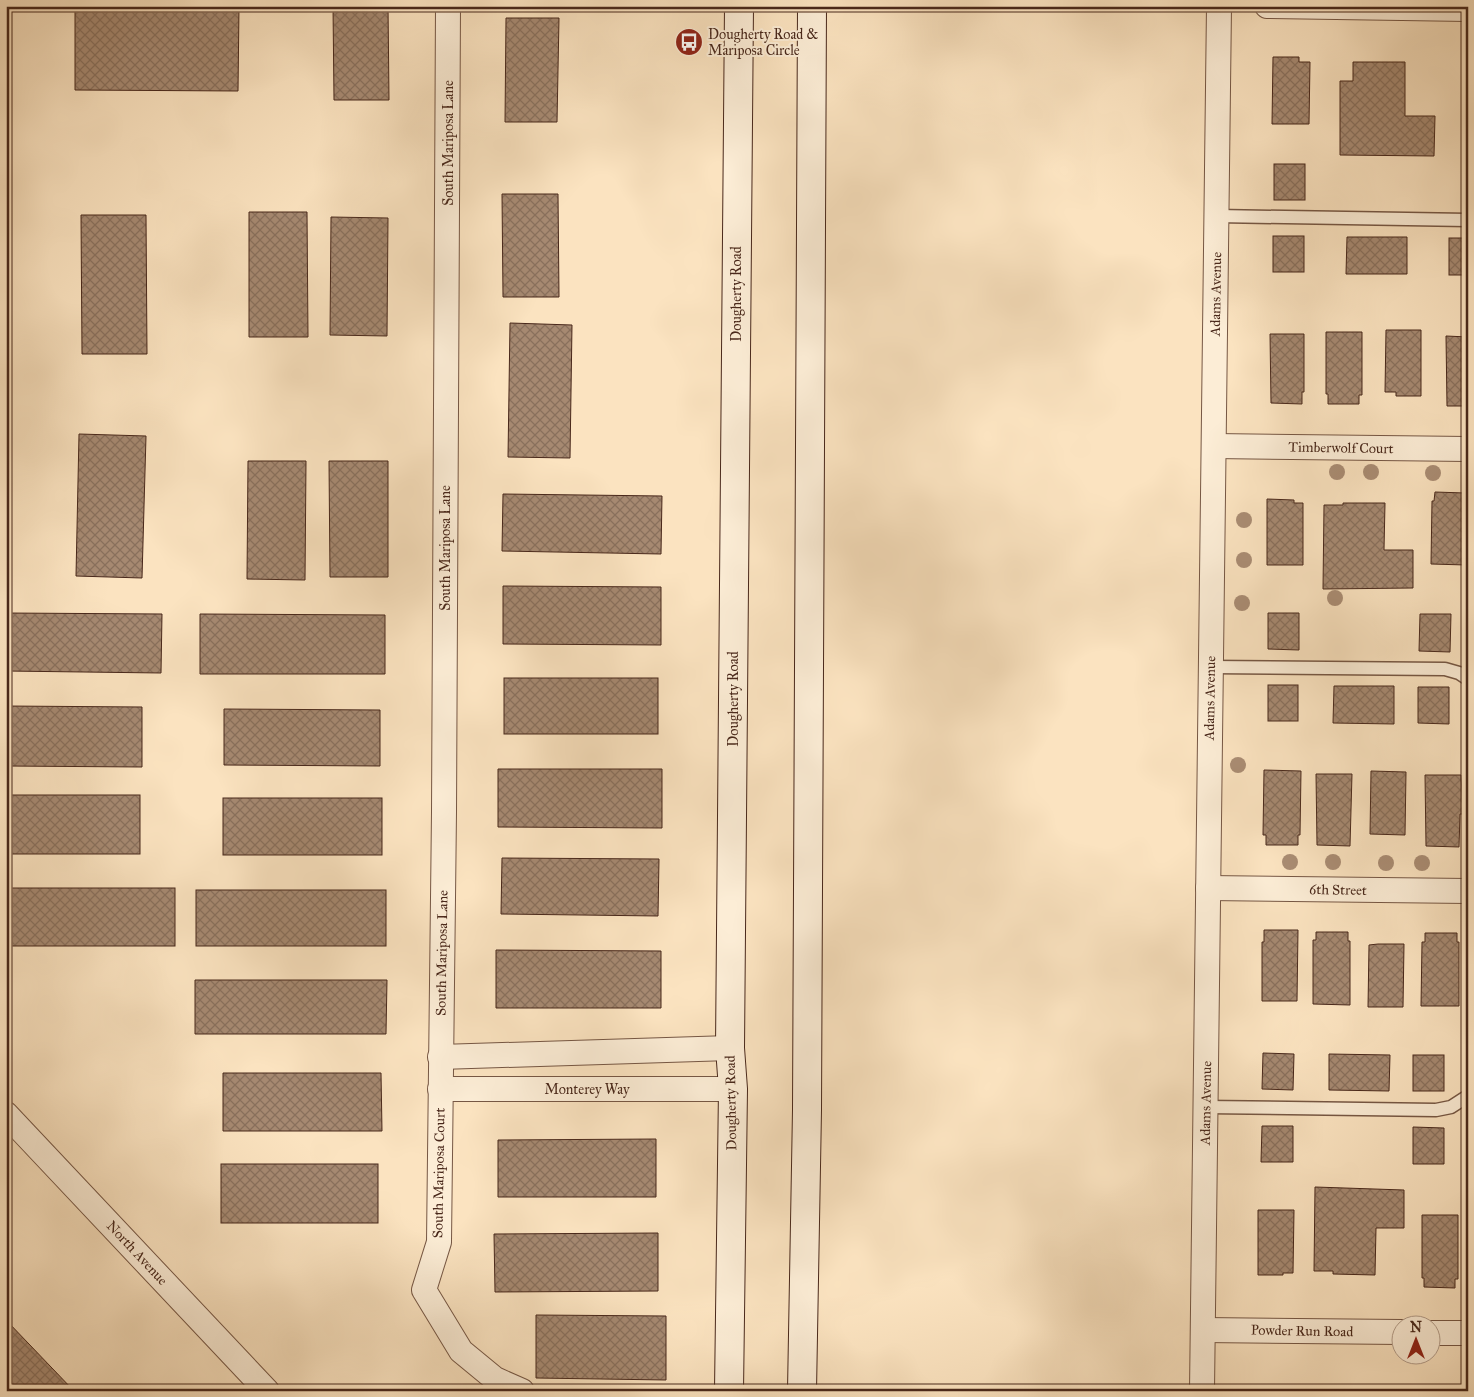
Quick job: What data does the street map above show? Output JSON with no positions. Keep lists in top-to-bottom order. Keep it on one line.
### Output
{"streets":{"main road":["Dougherty Road"],"street":["South Mariposa Lane","Adams Avenue","Timberwolf Court","6th Street","Monterey Way","South Mariposa Court","North Avenue","Powder Run Road"]},"crossings":[["South Mariposa Lane","Monterey Way"],["South Mariposa Lane","South Mariposa Court"],["Dougherty Road","Monterey Way"],["Adams Avenue","Timberwolf Court"],["Adams Avenue","6th Street"],["Adams Avenue","Powder Run Road"],["Monterey Way","South Mariposa Court"]],"places":{"bus stop":["Dougherty Road & Mariposa Circle"]},"north":"top"}
